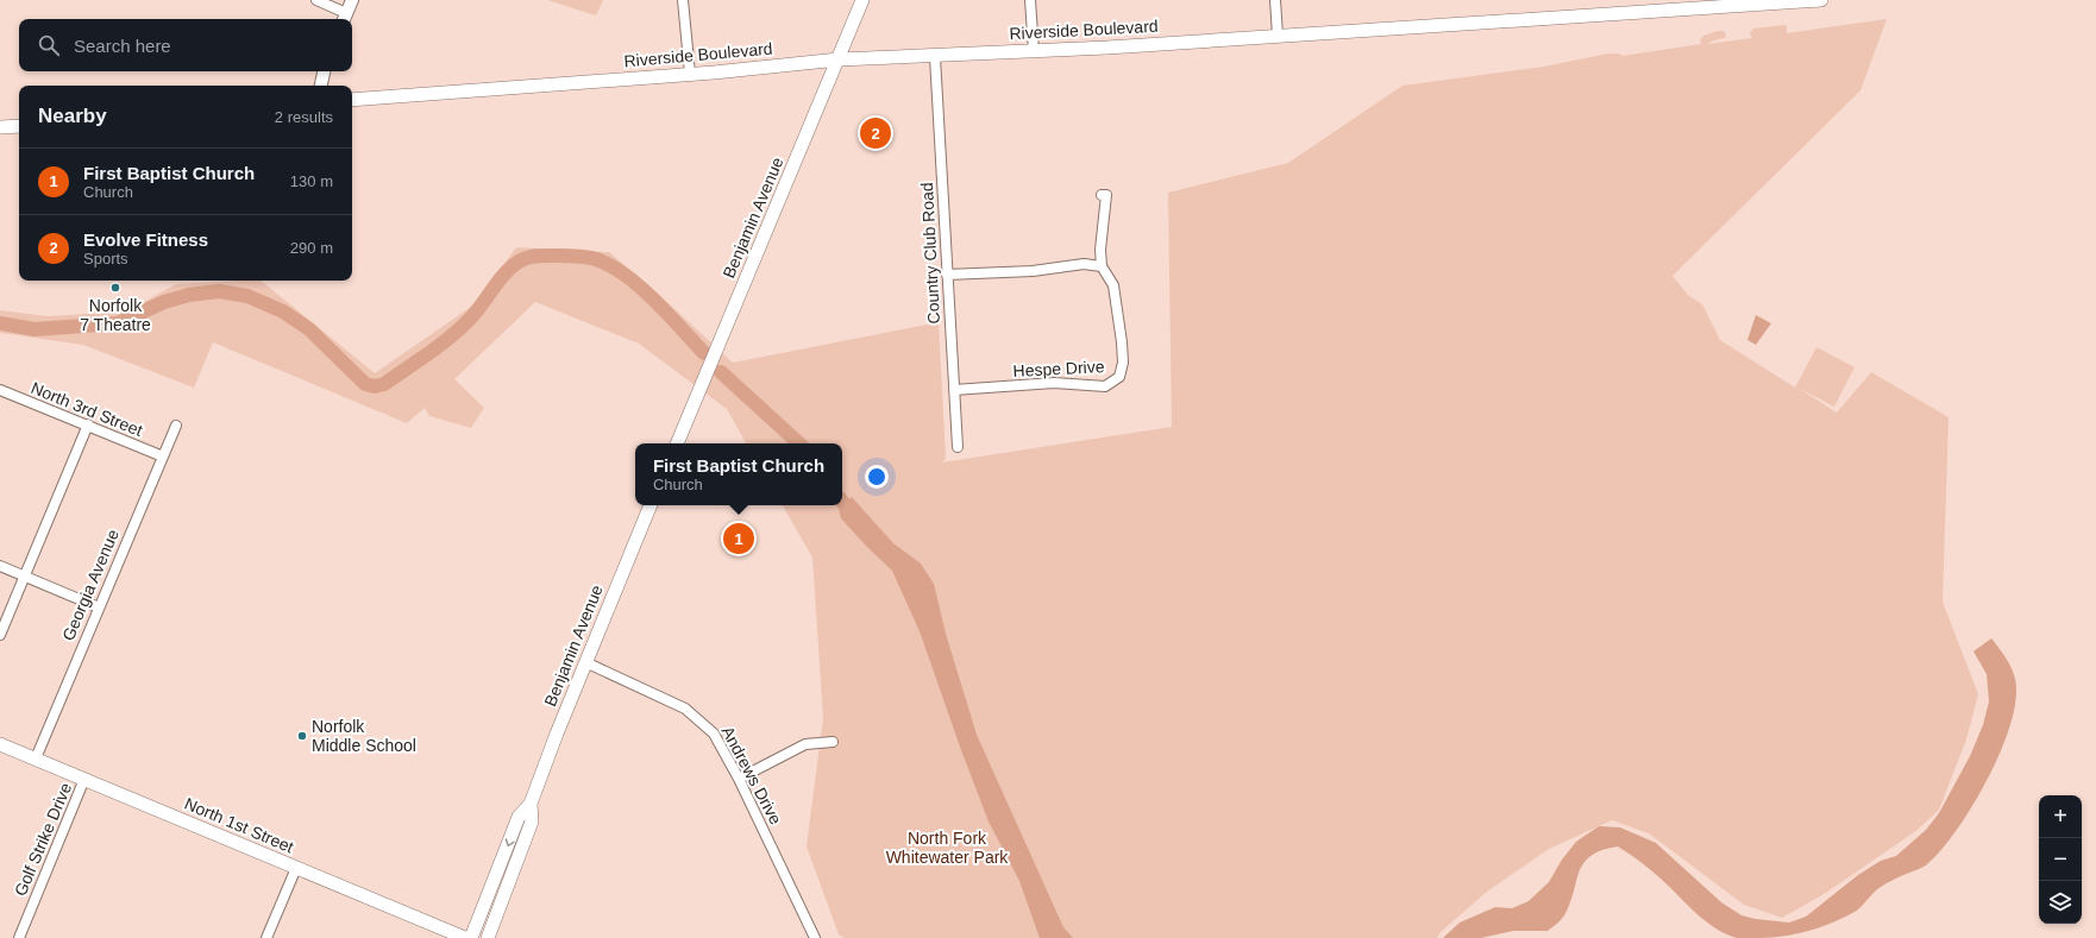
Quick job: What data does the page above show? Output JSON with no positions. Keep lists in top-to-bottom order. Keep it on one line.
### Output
{"streets":{"main road":["Riverside Boulevard","Benjamin Avenue","North 1st Street"],"street":["Country Club Road","Hespe Drive","North 3rd Street","Georgia Avenue","Andrews Drive","Golf Strike Drive"]},"crossings":[["Riverside Boulevard","Benjamin Avenue"],["Riverside Boulevard","Country Club Road"],["Benjamin Avenue","Andrews Drive"],["Country Club Road","Hespe Drive"],["North 3rd Street","Georgia Avenue"],["Georgia Avenue","North 1st Street"],["North 1st Street","Golf Strike Drive"]],"parks":["North Fork Whitewater Park"],"places":["Norfolk 7 Theatre","Norfolk Middle School"],"page":{"search":"Search here","heading":["Nearby","2 results"],"pins":["2","1"],"list":[{"mark":"1","name":"First Baptist Church","note":"Church","value":"130 m"},{"mark":"2","name":"Evolve Fitness","note":"Sports","value":"290 m"}],"popup":["First Baptist Church","Church"],"map_buttons":["+","−"]}}
